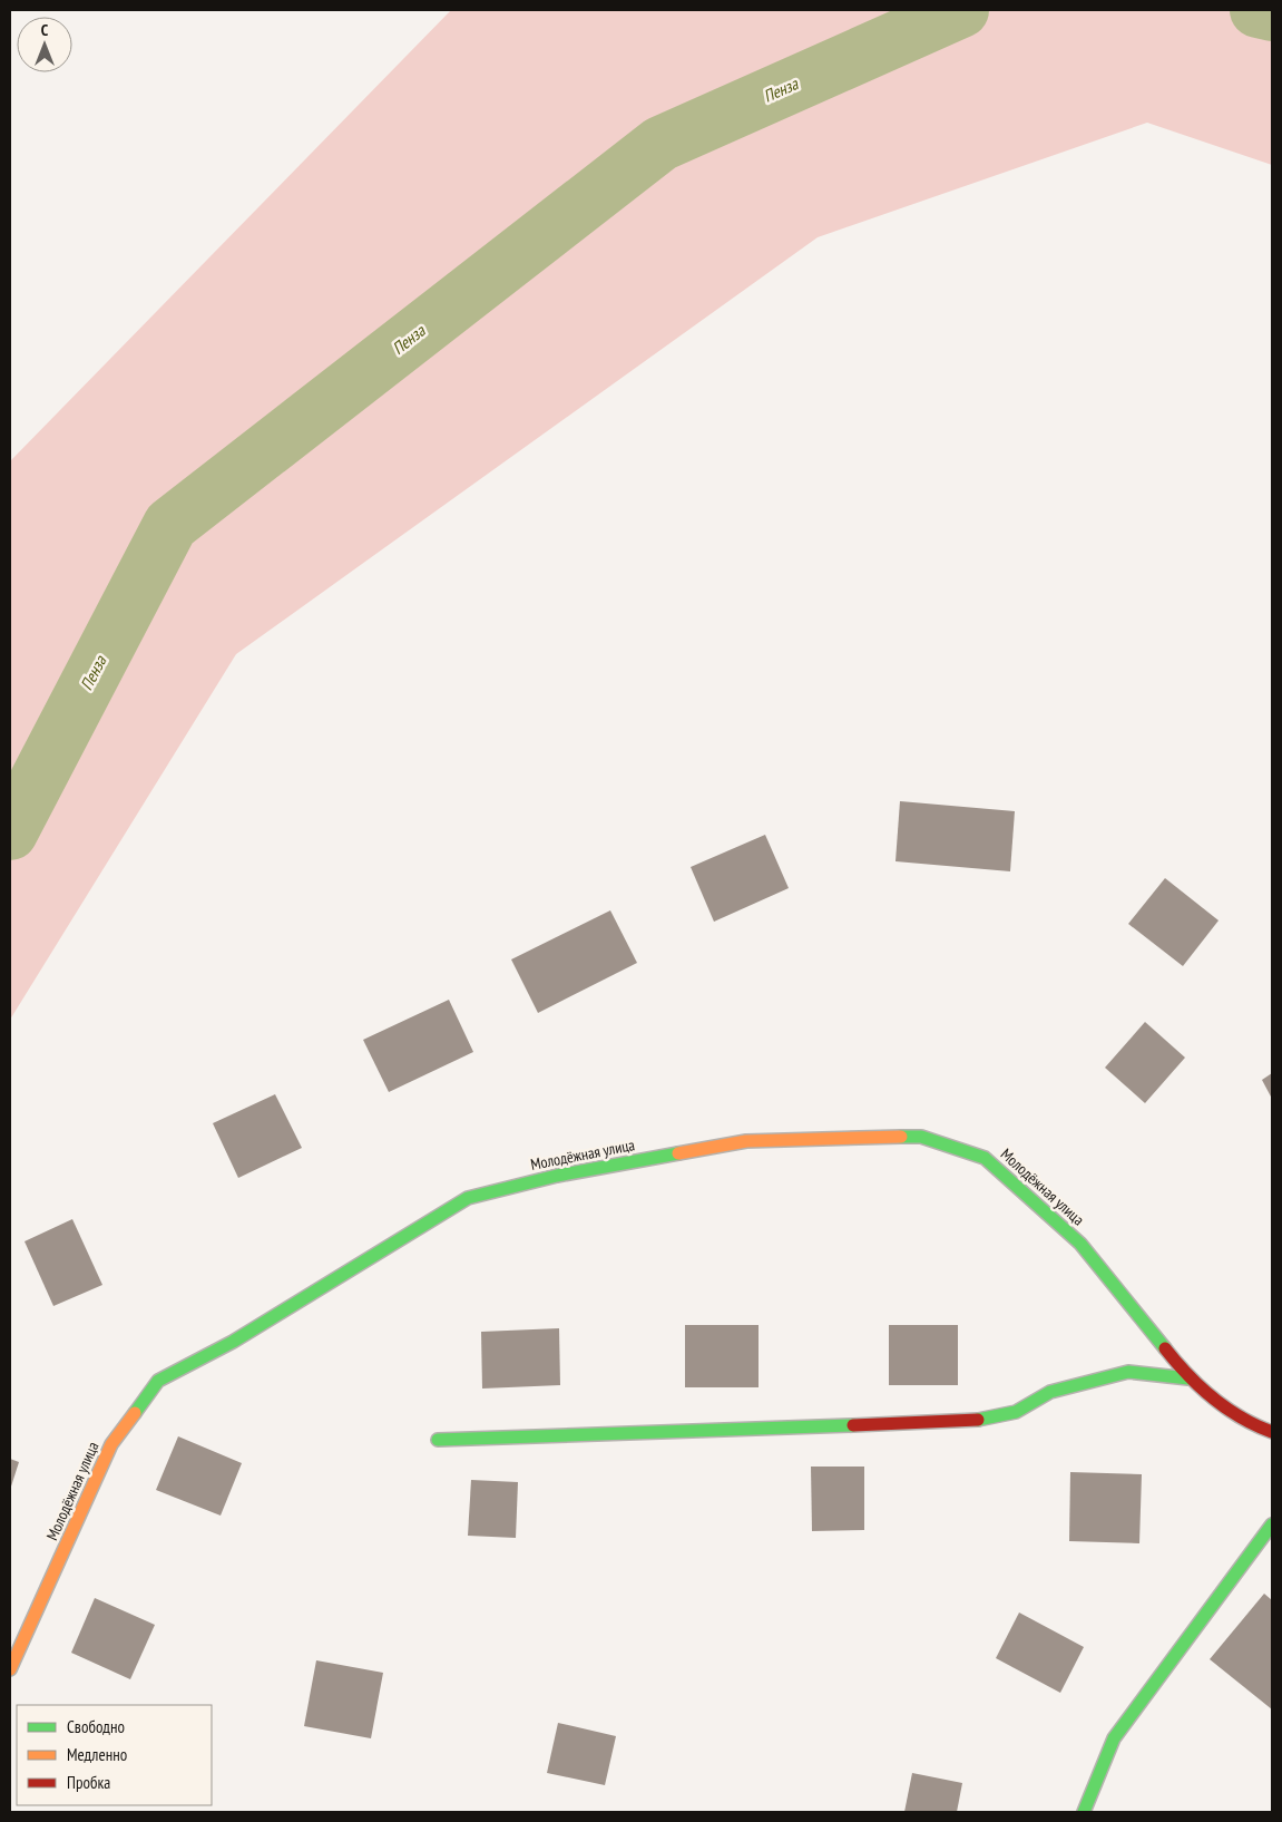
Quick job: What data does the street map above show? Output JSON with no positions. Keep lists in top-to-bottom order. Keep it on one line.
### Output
{"streets":{"street":["Молодёжная улица"]},"water":["Пенза"],"legend":["Свободно","Медленно","Пробка"],"north":"top"}
